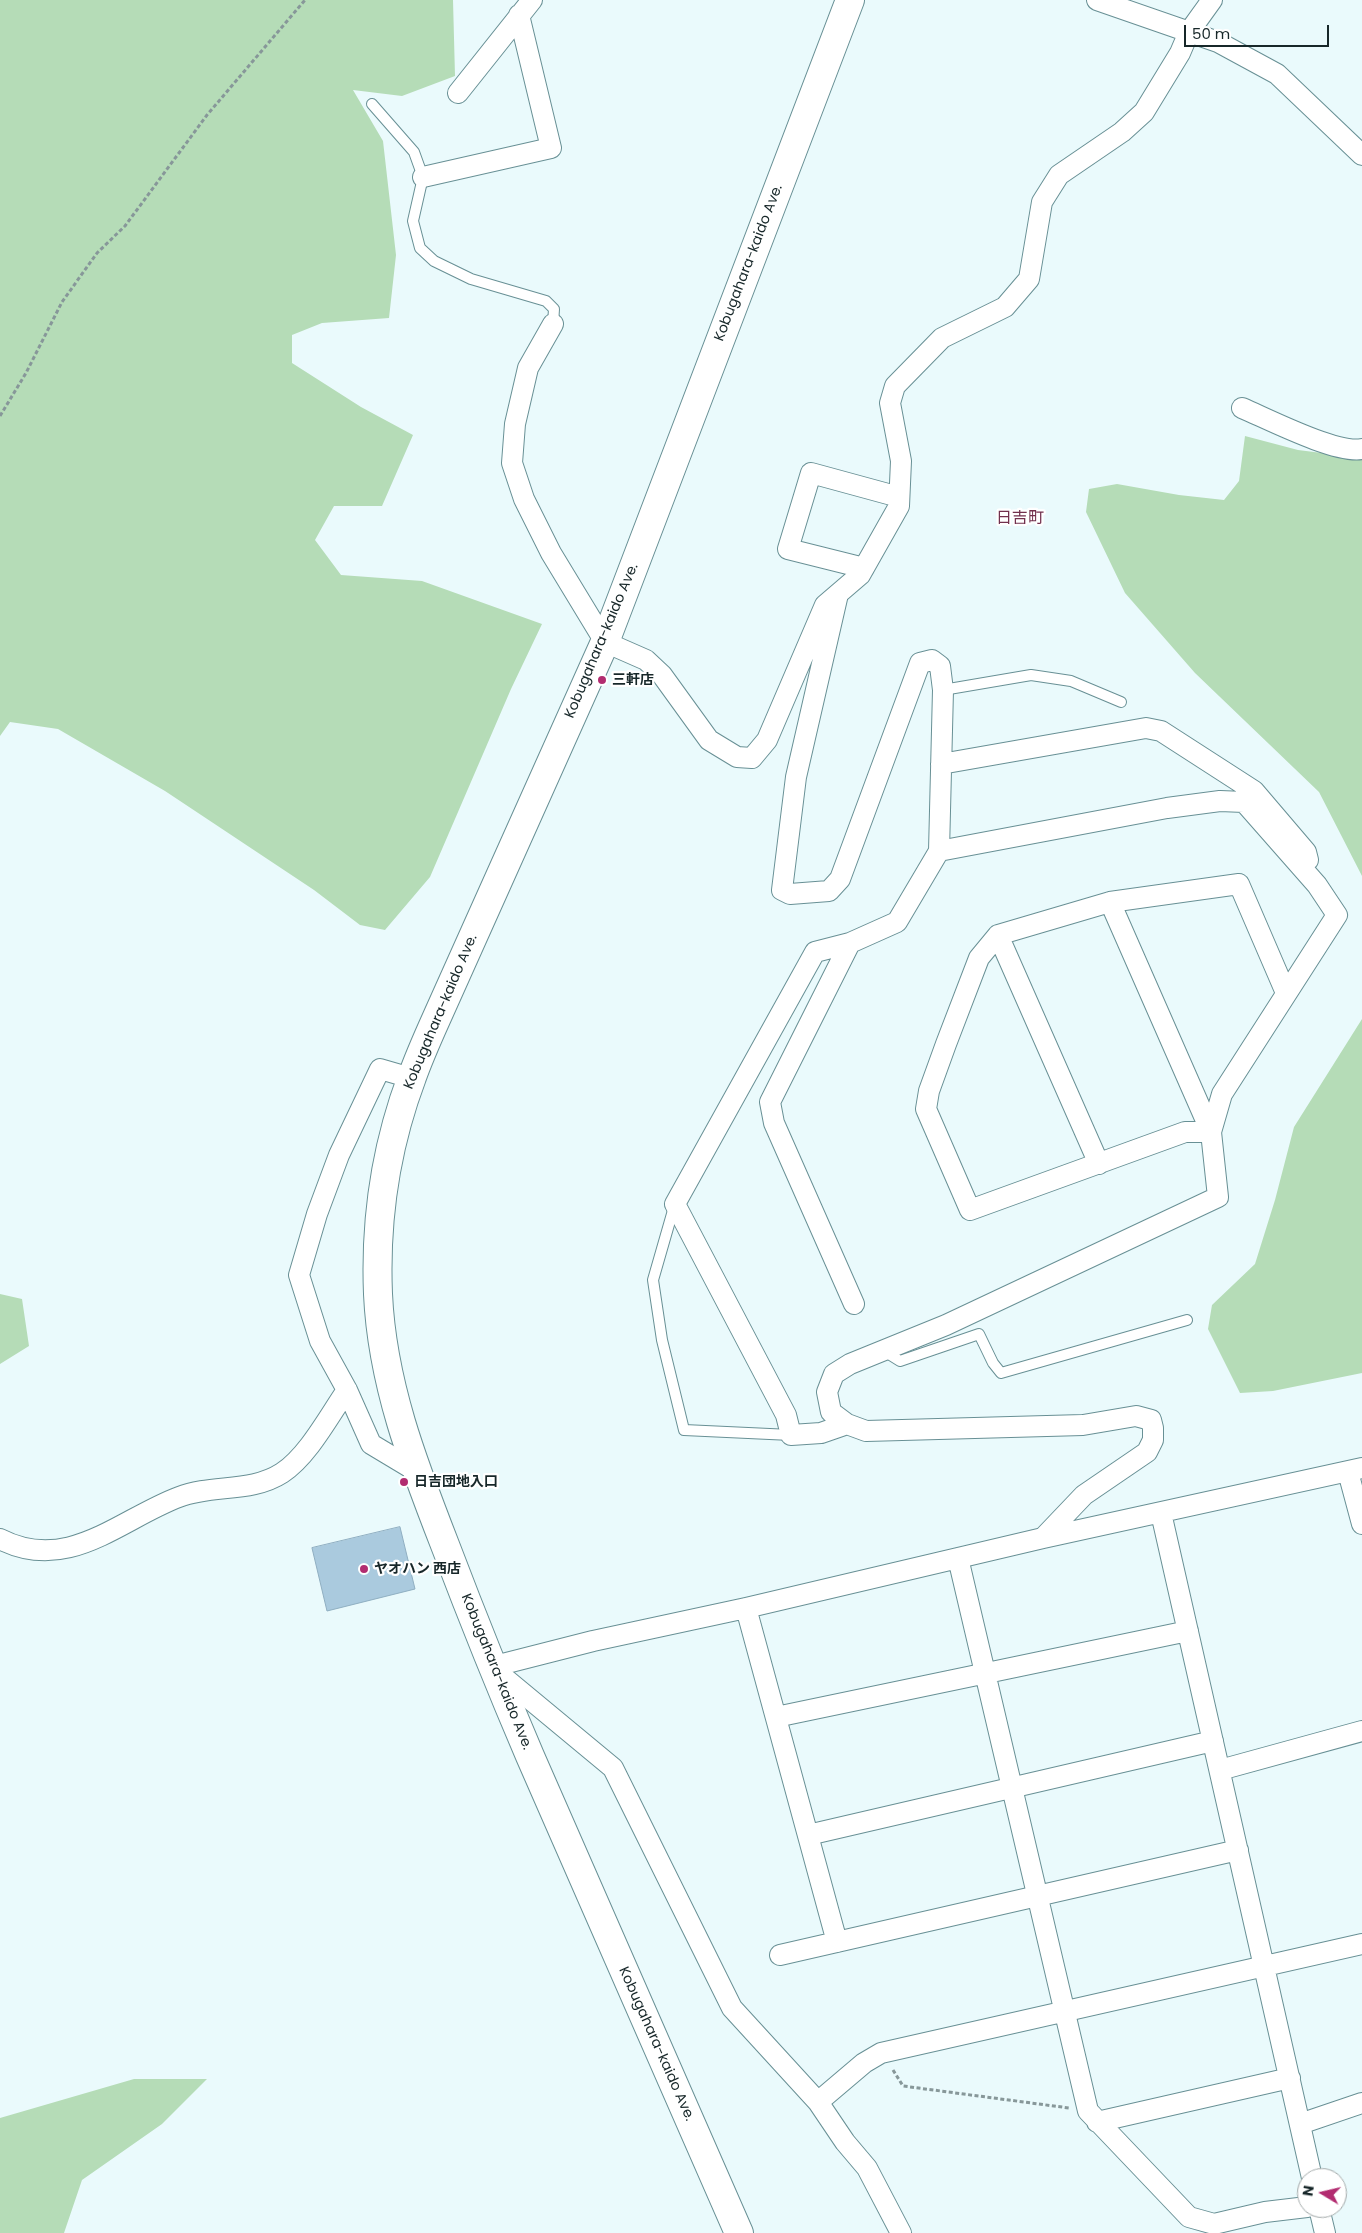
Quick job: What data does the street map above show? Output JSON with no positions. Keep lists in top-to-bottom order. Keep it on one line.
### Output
{"streets":{"main road":["Kobugahara-kaido Ave."]},"districts":["日吉町"],"places":["三軒店","日吉団地入口","ヤオハン 西店"],"scale_bar":"50 m","north":"left"}
